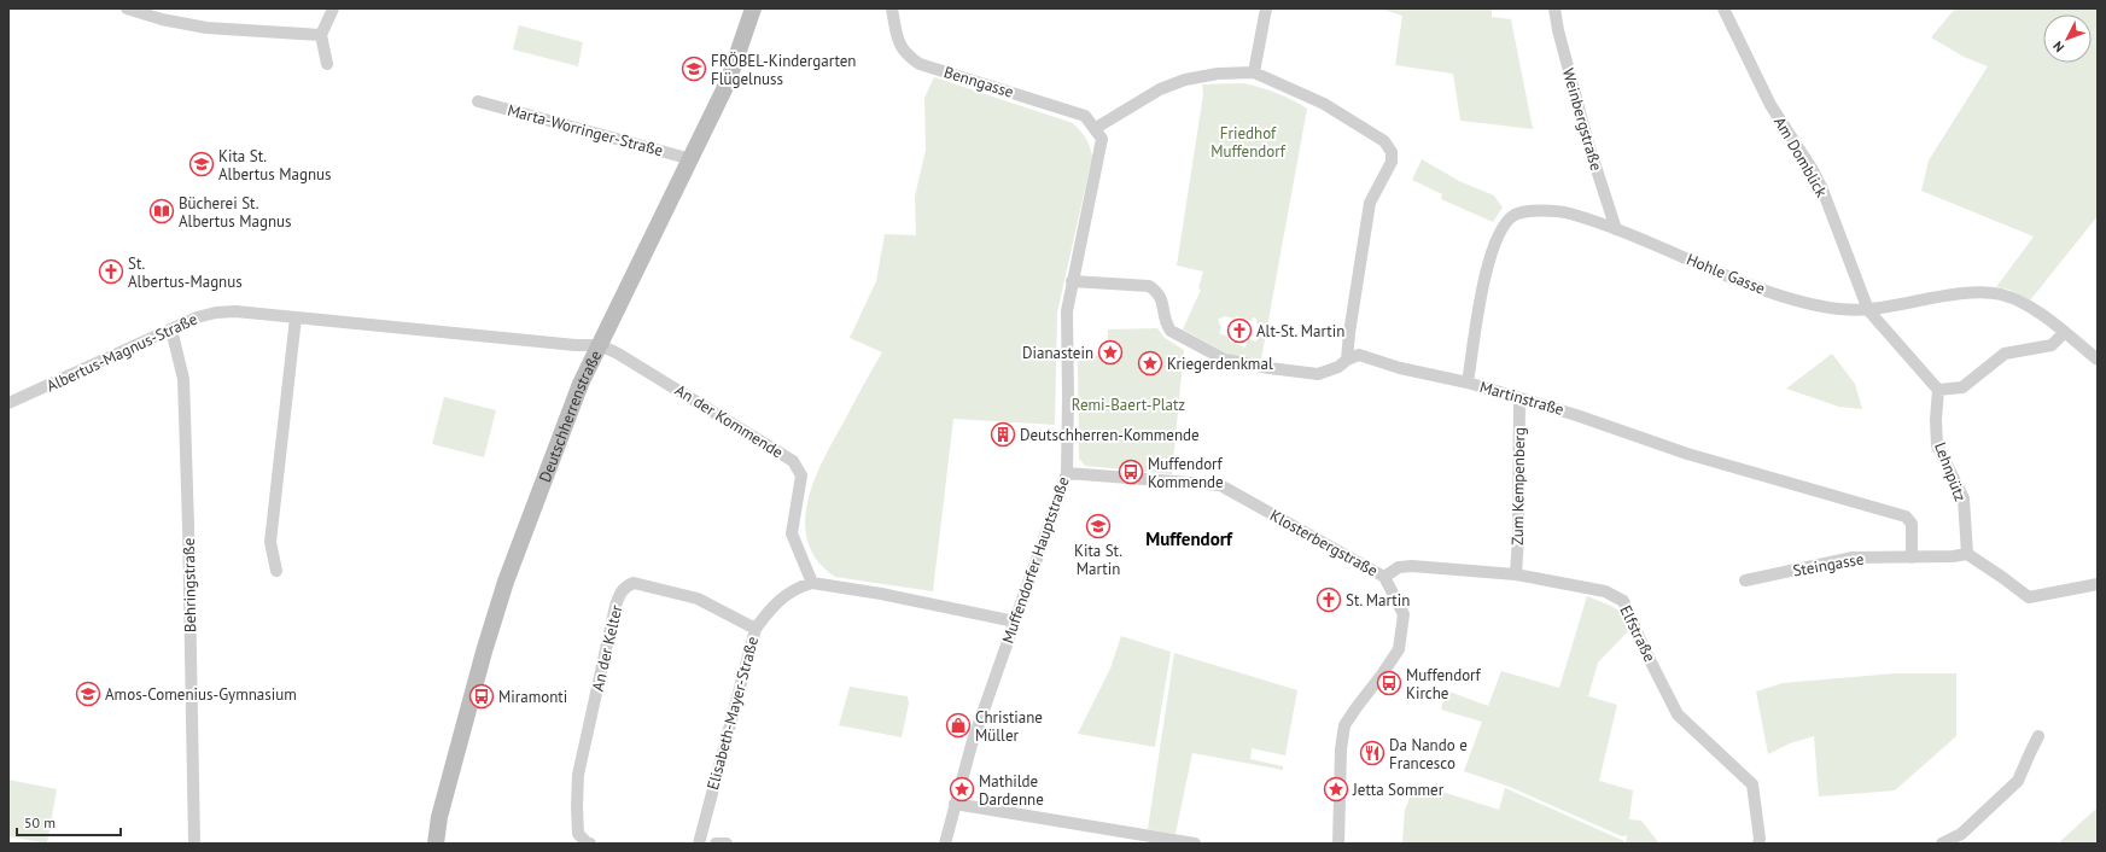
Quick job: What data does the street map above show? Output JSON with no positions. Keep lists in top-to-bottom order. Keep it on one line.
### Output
{"streets":{"street":["Benngasse","Weinbergstraße","Marta-Worringer-Straße","Am Domblick","Hohle Gasse","Albertus-Magnus-Straße","Martinstraße","Deutschherrenstraße","An der Kommende","Lehnpütz","Zum Kempenberg","Klosterbergstraße","Muffendorfer Hauptstraße","Steingasse","Behringstraße","Elfstraße","An der Kelter","Elisabeth-Mayer-Straße"]},"crossings":[["Benngasse","Muffendorfer Hauptstraße"],["Weinbergstraße","Hohle Gasse"],["Marta-Worringer-Straße","Deutschherrenstraße"],["Am Domblick","Hohle Gasse"],["Hohle Gasse","Martinstraße"],["Albertus-Magnus-Straße","Deutschherrenstraße"],["Albertus-Magnus-Straße","An der Kommende"],["Albertus-Magnus-Straße","Behringstraße"],["Martinstraße","Zum Kempenberg"],["Martinstraße","Muffendorfer Hauptstraße"],["Martinstraße","Steingasse"],["Deutschherrenstraße","An der Kommende"],["An der Kommende","Elisabeth-Mayer-Straße"],["Zum Kempenberg","Elfstraße"],["Klosterbergstraße","Muffendorfer Hauptstraße"],["Klosterbergstraße","Elfstraße"],["An der Kelter","Elisabeth-Mayer-Straße"]],"districts":["Muffendorf"],"parks":["Friedhof Muffendorf","Remi-Baert-Platz"],"places":{"school or university":["FRÖBEL-Kindergarten Flügelnuss","Kita St. Albertus Magnus","Kita St. Martin","Amos-Comenius-Gymnasium"],"library":["Bücherei St. Albertus Magnus"],"church":["St. Albertus-Magnus","Alt-St. Martin","St. Martin"],"place":["Dianastein","Kriegerdenkmal","Mathilde Dardenne","Jetta Sommer"],"building":["Deutschherren-Kommende"],"bus stop":["Muffendorf Kommende","Muffendorf Kirche","Miramonti"],"shop":["Christiane Müller"],"restaurant":["Da Nando e Francesco"]},"scale_bar":"50 m","north":"bottom left"}
